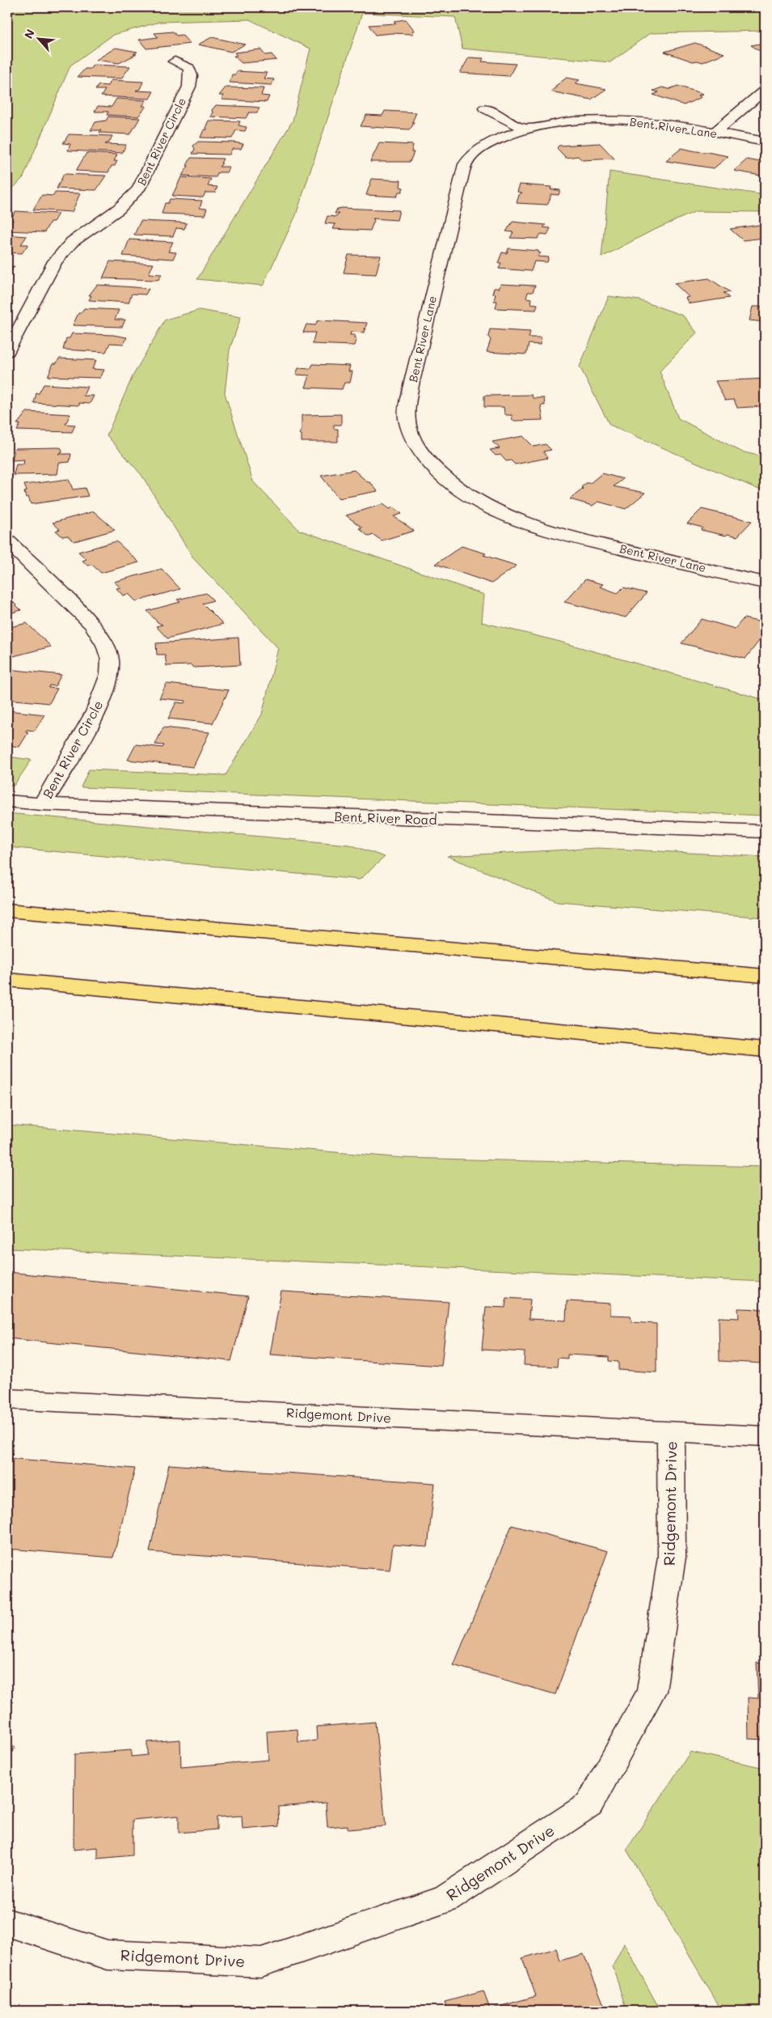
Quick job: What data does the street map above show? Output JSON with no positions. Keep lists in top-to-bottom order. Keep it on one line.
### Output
{"streets":{"street":["Bent River Lane","Bent River Circle","Bent River Road","Ridgemont Drive"]},"crossings":[["Bent River Circle","Bent River Road"]],"north":"top left"}
